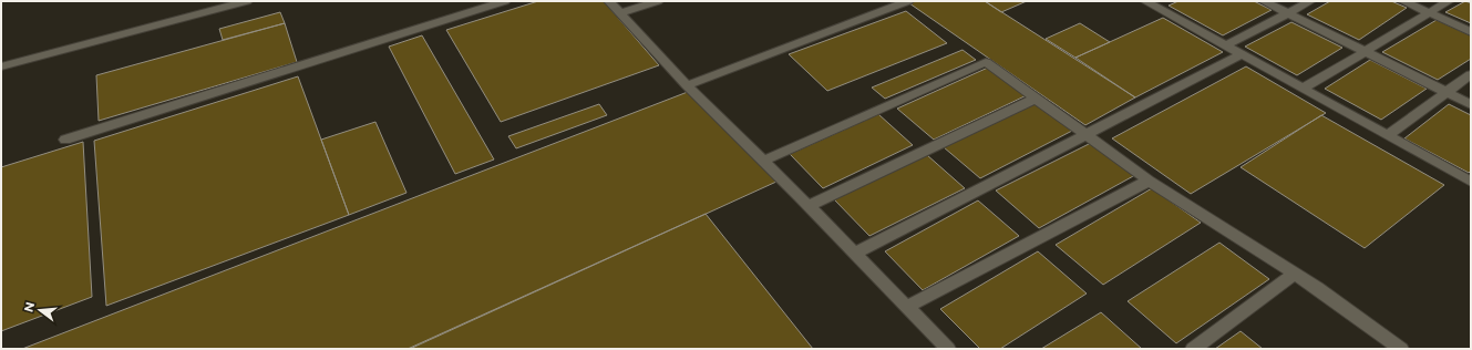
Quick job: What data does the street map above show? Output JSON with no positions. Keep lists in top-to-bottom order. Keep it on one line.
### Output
{"north":"left"}
